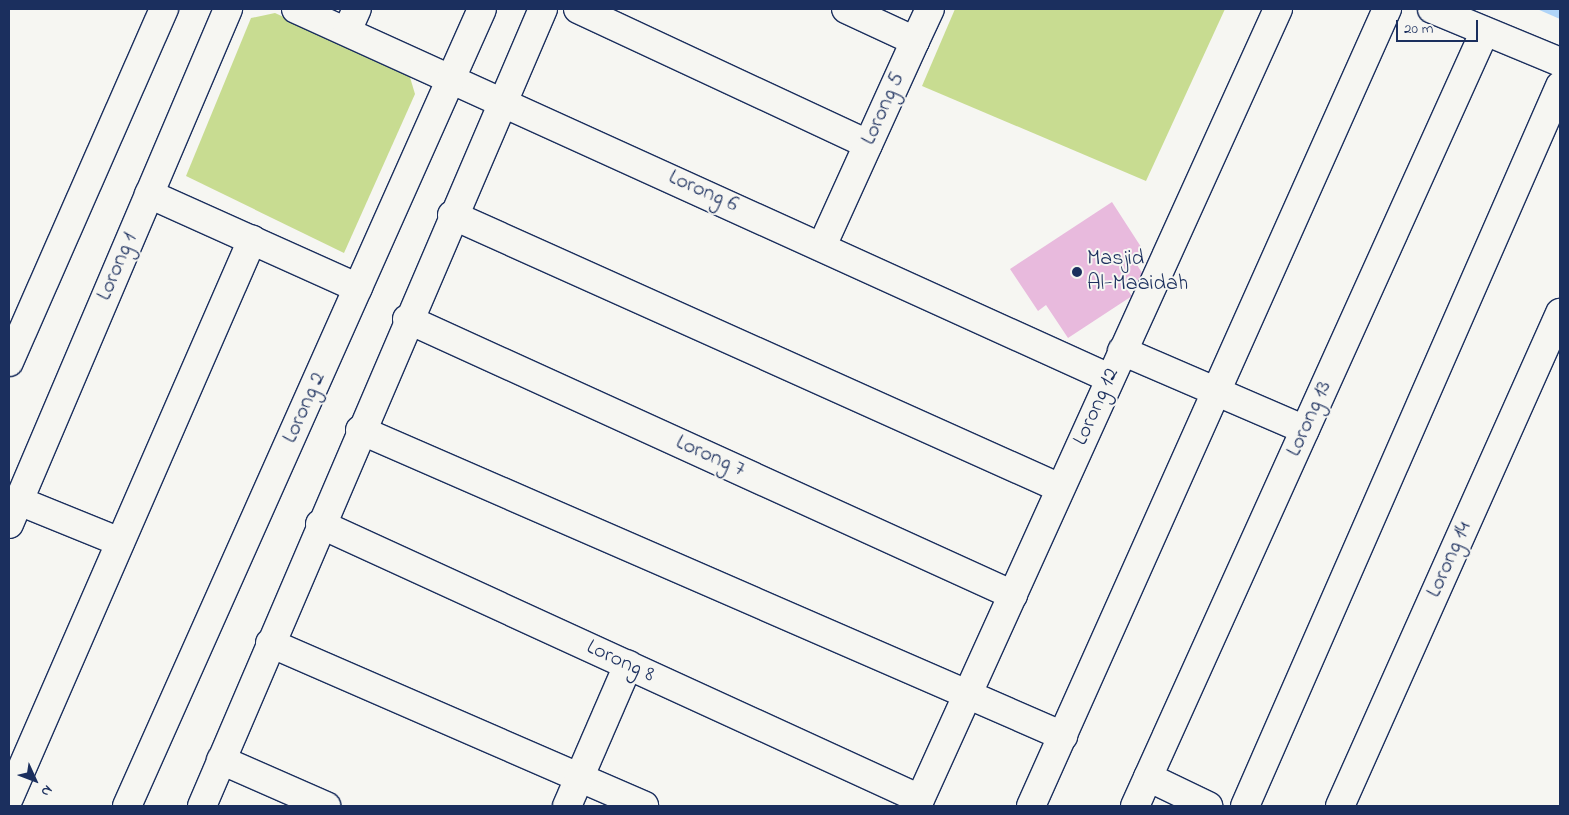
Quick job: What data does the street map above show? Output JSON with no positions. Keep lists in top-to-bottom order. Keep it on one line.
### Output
{"streets":{"street":["Lorong 5","Lorong 6","Lorong 1","Lorong 12","Lorong 2","Lorong 13","Lorong 7","Lorong 14","Lorong 8"]},"crossings":[["Lorong 5","Lorong 6"],["Lorong 6","Lorong 12"],["Lorong 6","Lorong 2"],["Lorong 12","Lorong 7"],["Lorong 12","Lorong 8"]],"places":["Masjid Al-Maaidah"],"scale_bar":"20 m","north":"bottom right"}
